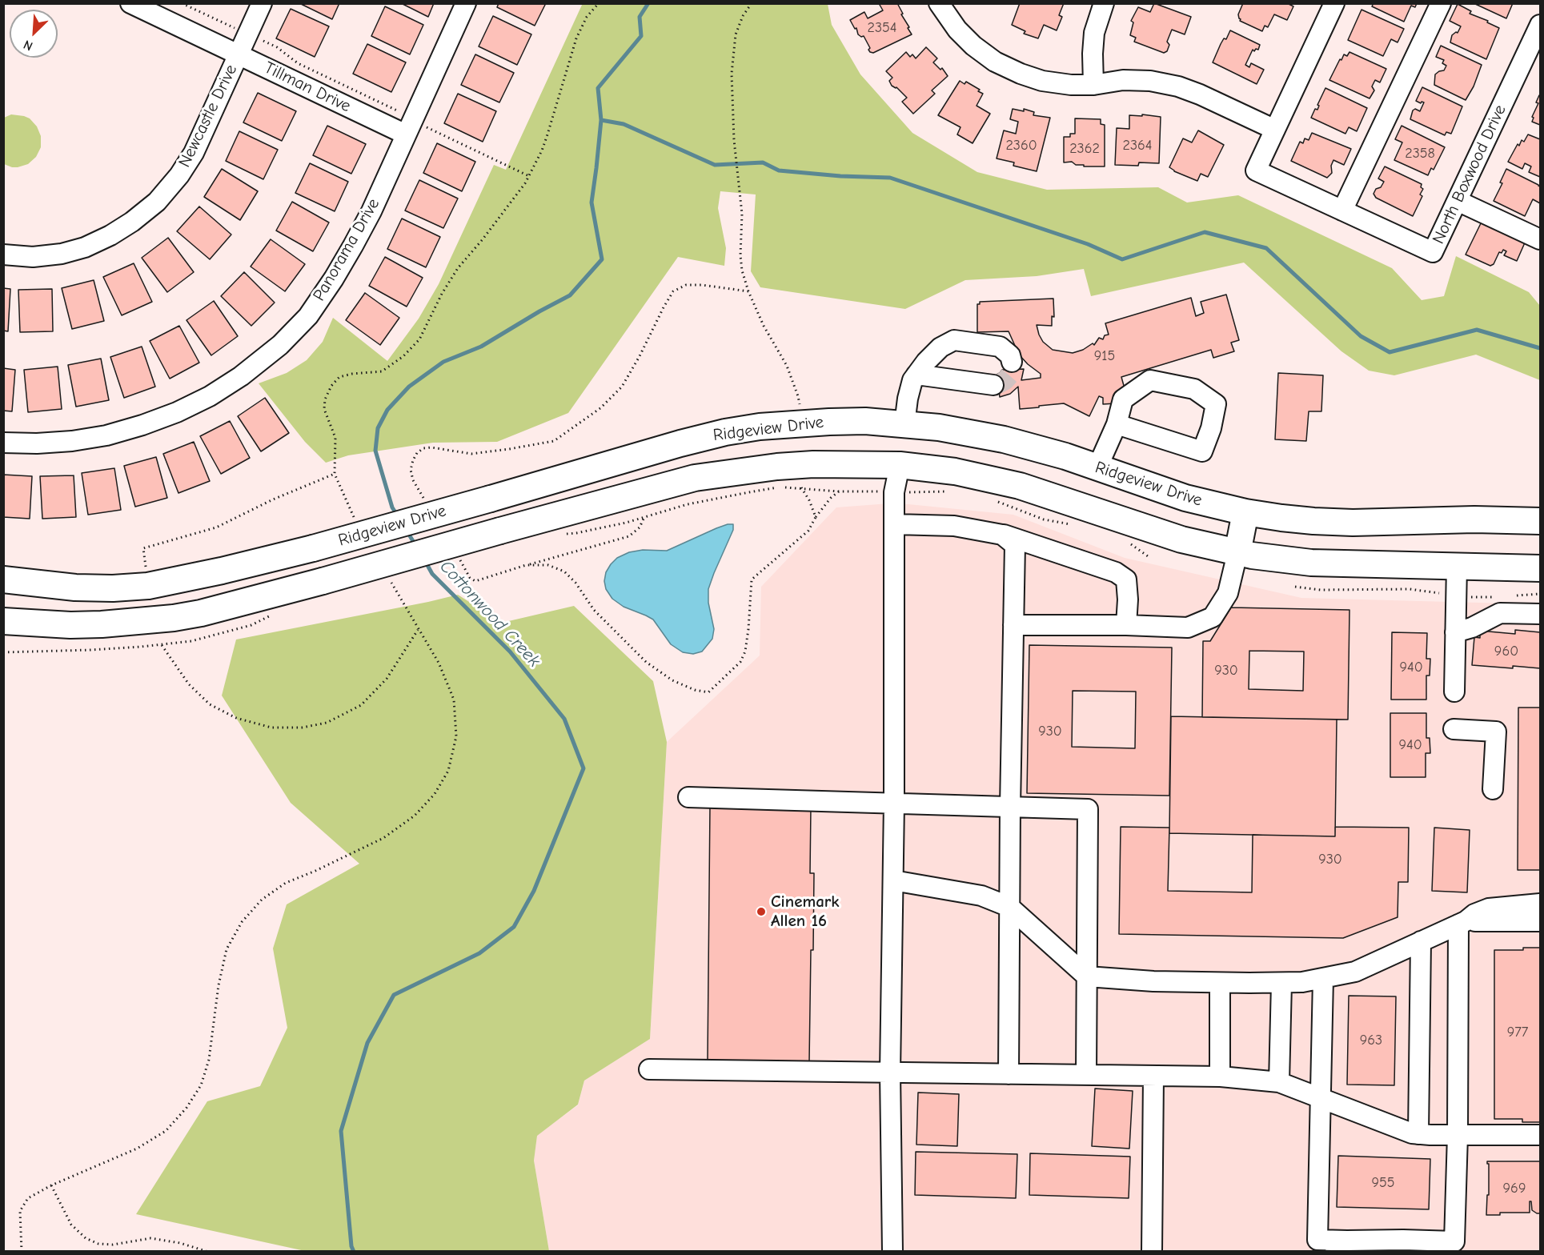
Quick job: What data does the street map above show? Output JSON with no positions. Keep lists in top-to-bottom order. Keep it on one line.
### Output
{"streets":{"main road":["Ridgeview Drive"],"street":["Tillman Drive","Newcastle Drive","North Boxwood Drive","Panorama Drive"]},"crossings":[["Tillman Drive","Newcastle Drive"],["Tillman Drive","Panorama Drive"]],"water":["Cottonwood Creek"],"places":["Cinemark Allen 16"],"house_numbers":["2354","2360","2364","2362","2358","915","960","940","930","930","940","930","977","963","955","969"],"north":"bottom left"}
